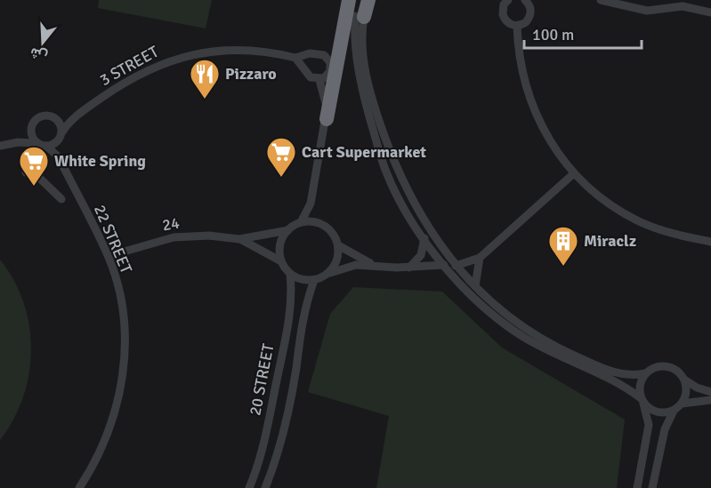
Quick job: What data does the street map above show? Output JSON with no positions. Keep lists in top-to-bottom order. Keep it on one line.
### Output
{"streets":{"street":["3 STREET","24","22 STREET","20 STREET"]},"crossings":[["3 STREET","22 STREET"],["24","22 STREET"],["24","20 STREET"]],"places":{"restaurant":["Pizzaro"],"supermarket":["Cart Supermarket","White Spring"],"building":["Miraclz"]},"scale_bar":"100 m","north":"bottom"}
